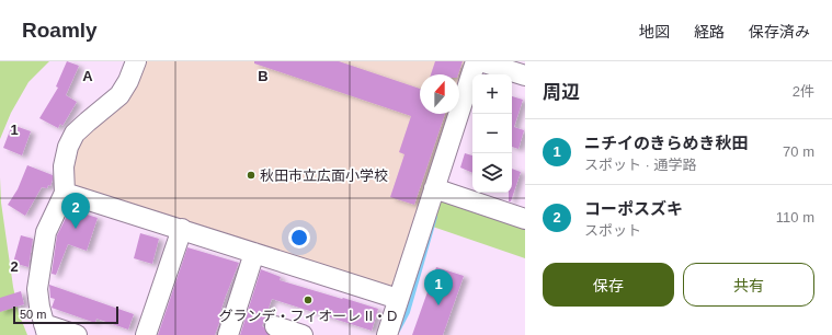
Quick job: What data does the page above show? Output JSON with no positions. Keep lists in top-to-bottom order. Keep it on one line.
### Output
{"places":["秋田市立広面小学校","グランデ・フィオーレ II・D"],"scale_bar":"50 m","north":"top","page":{"header":"Roamly","nav":["地図","経路","保存済み"],"heading":["周辺","2件"],"map_buttons":["+","−"],"list":[{"mark":"1","name":"ニチイのきらめき秋田","note":"スポット · 通学路","value":"70 m"},{"mark":"2","name":"コーポスズキ","note":"スポット","value":"110 m"}],"pins":["2","1"],"buttons":["保存","共有"],"scale":"50 m"},"grid":{"columns":["A","B"],"rows":["1","2"]}}
